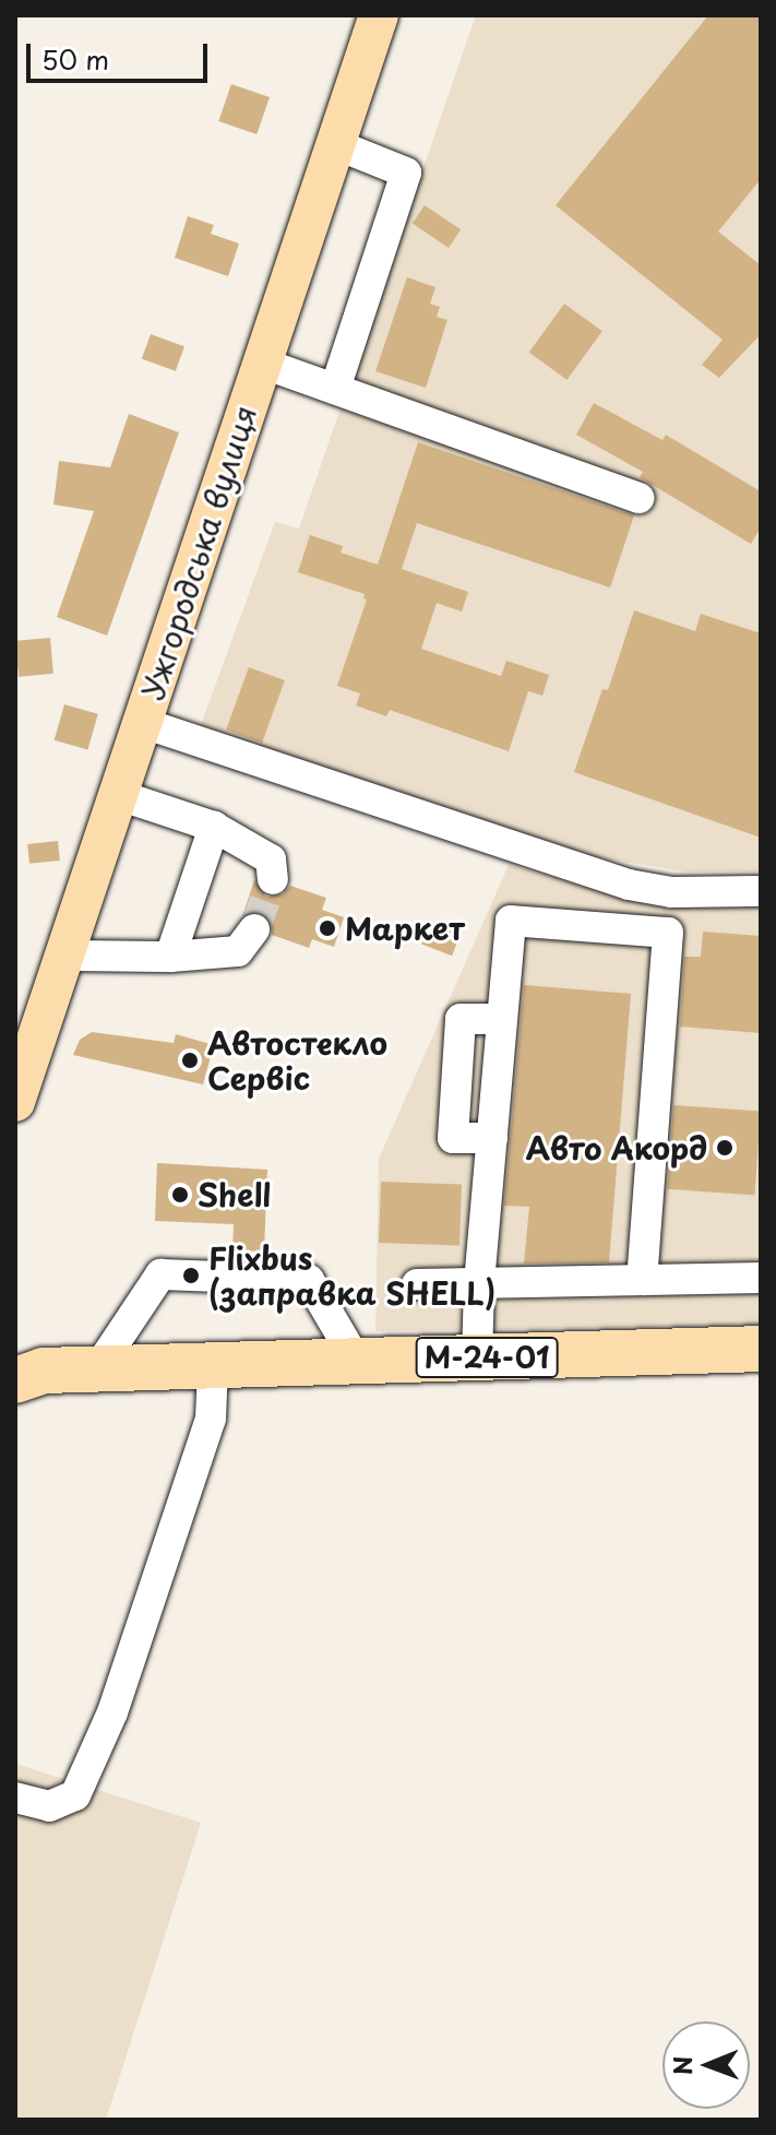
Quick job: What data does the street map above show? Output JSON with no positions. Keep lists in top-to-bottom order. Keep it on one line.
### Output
{"streets":{"highway":["М-24-01"],"main road":["Ужгородська вулиця"]},"places":["Маркет","Автостекло Сервіс","Авто Акорд","Shell","Flixbus (заправка SHELL)"],"scale_bar":"50 m","north":"left"}
